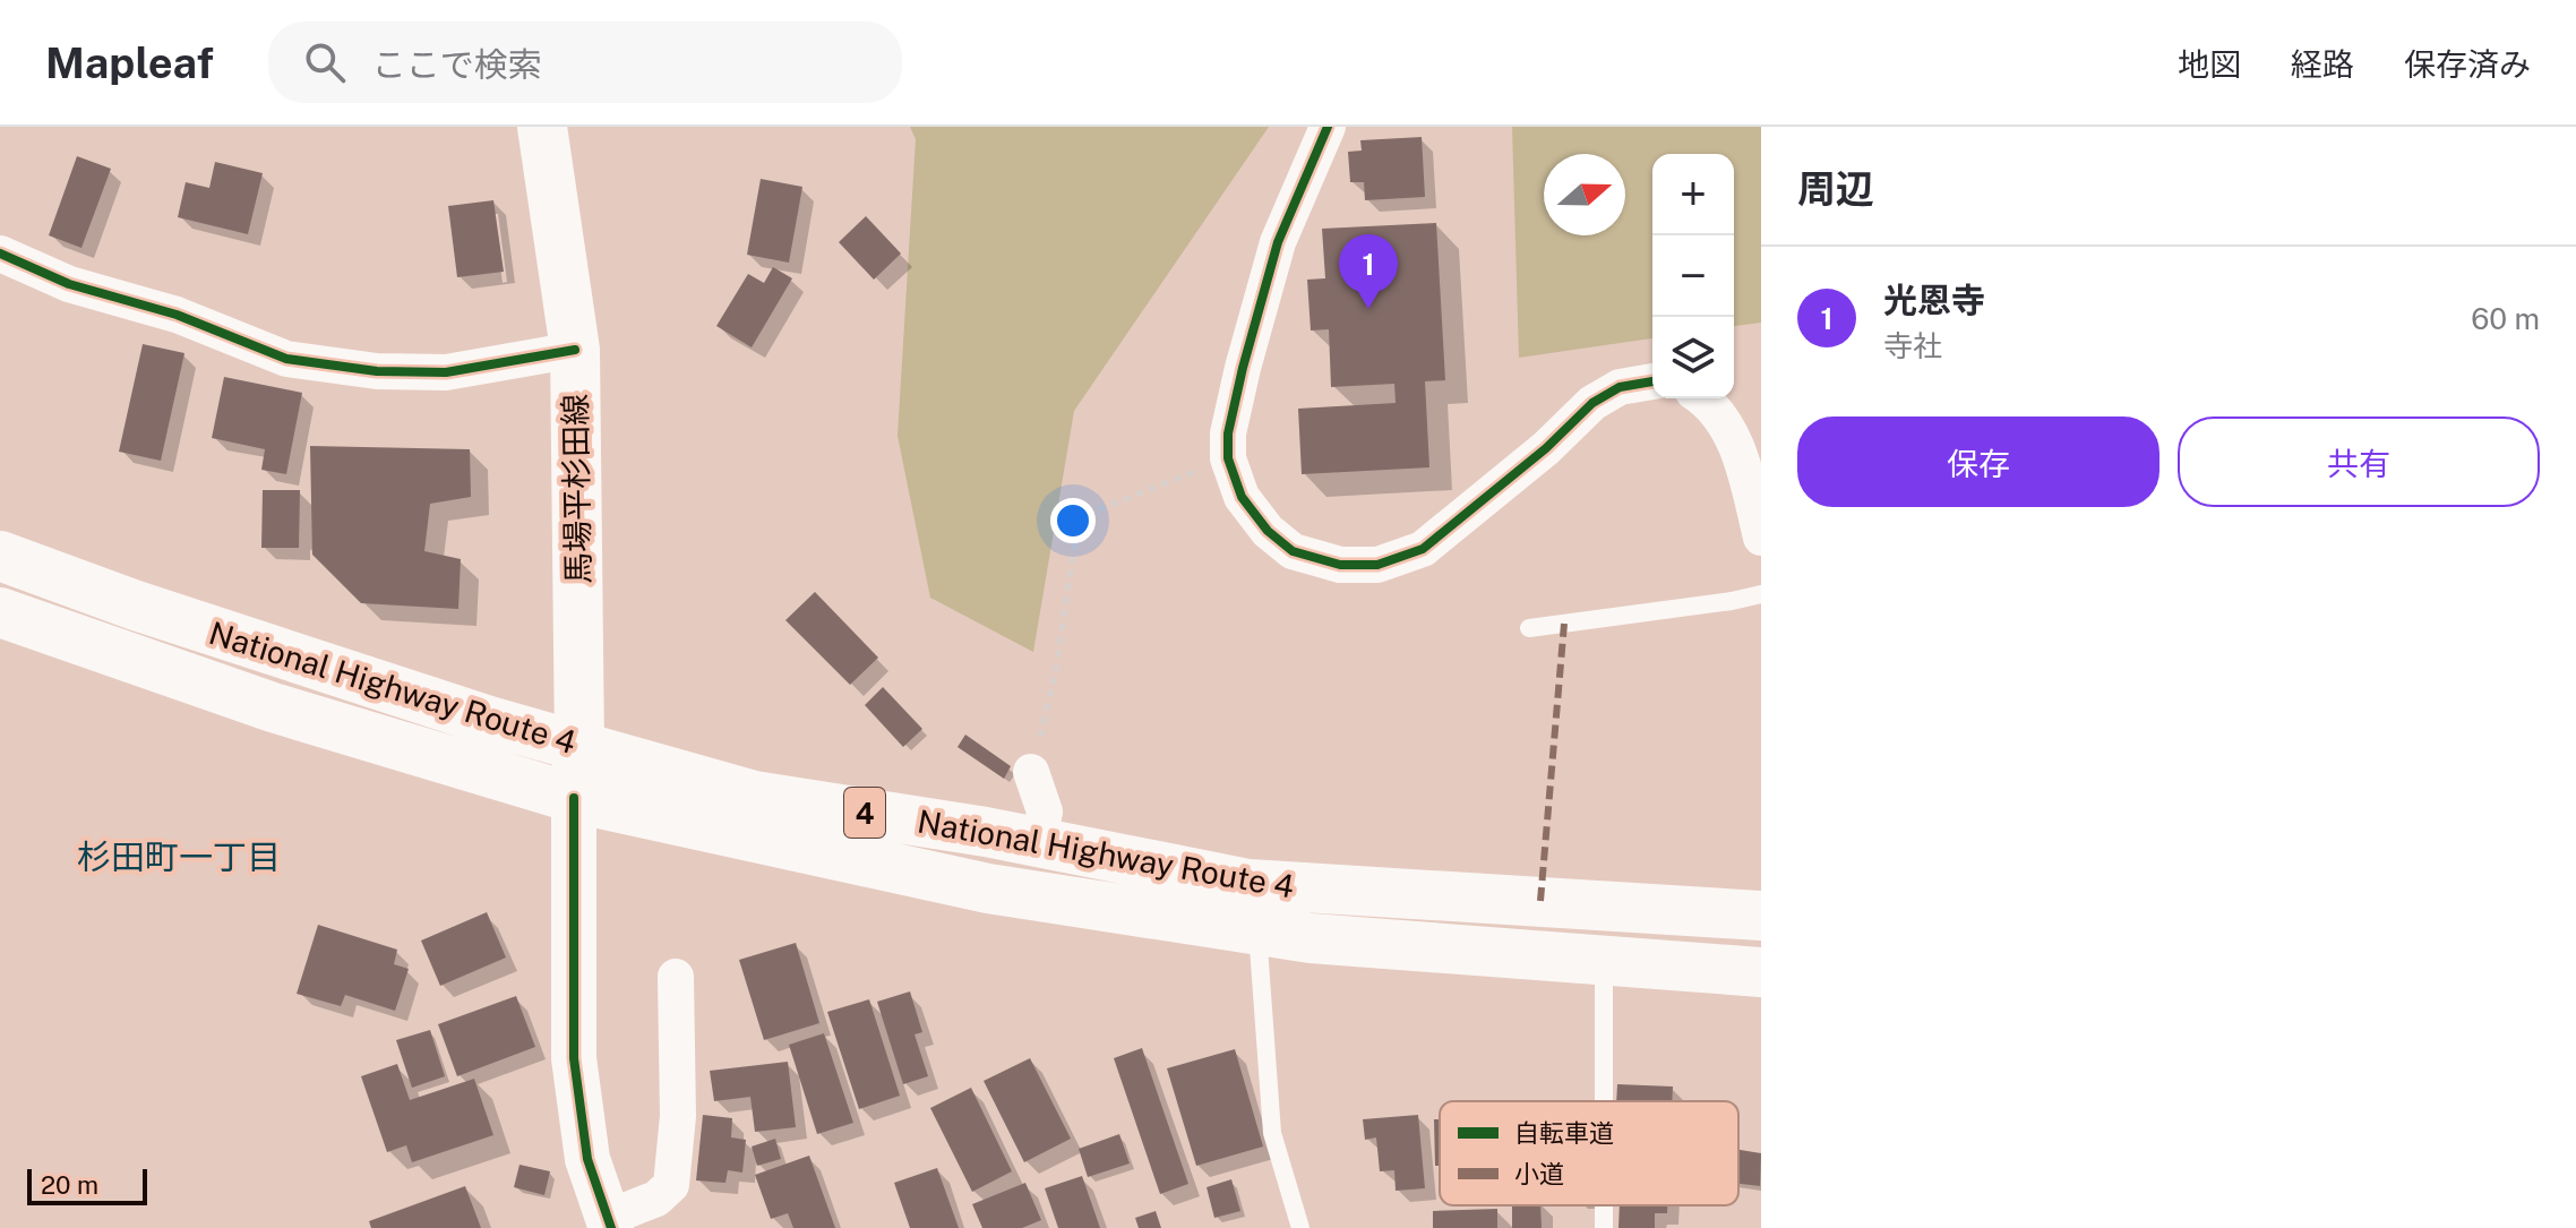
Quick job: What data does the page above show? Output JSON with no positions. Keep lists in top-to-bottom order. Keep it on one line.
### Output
{"streets":{"main road":["馬場平杉田線","National Highway Route 4","4"]},"crossings":[["馬場平杉田線","National Highway Route 4"]],"districts":["杉田町一丁目"],"legend":["自転車道","小道"],"scale_bar":"20 m","north":"right","page":{"header":"Mapleaf","search":"ここで検索","nav":["地図","経路","保存済み"],"heading":"周辺","map_buttons":["+","−"],"pins":"1","list":[{"mark":"1","name":"光恩寺","note":"寺社","value":"60 m"}],"buttons":["保存","共有"],"scale":"20 m"}}
